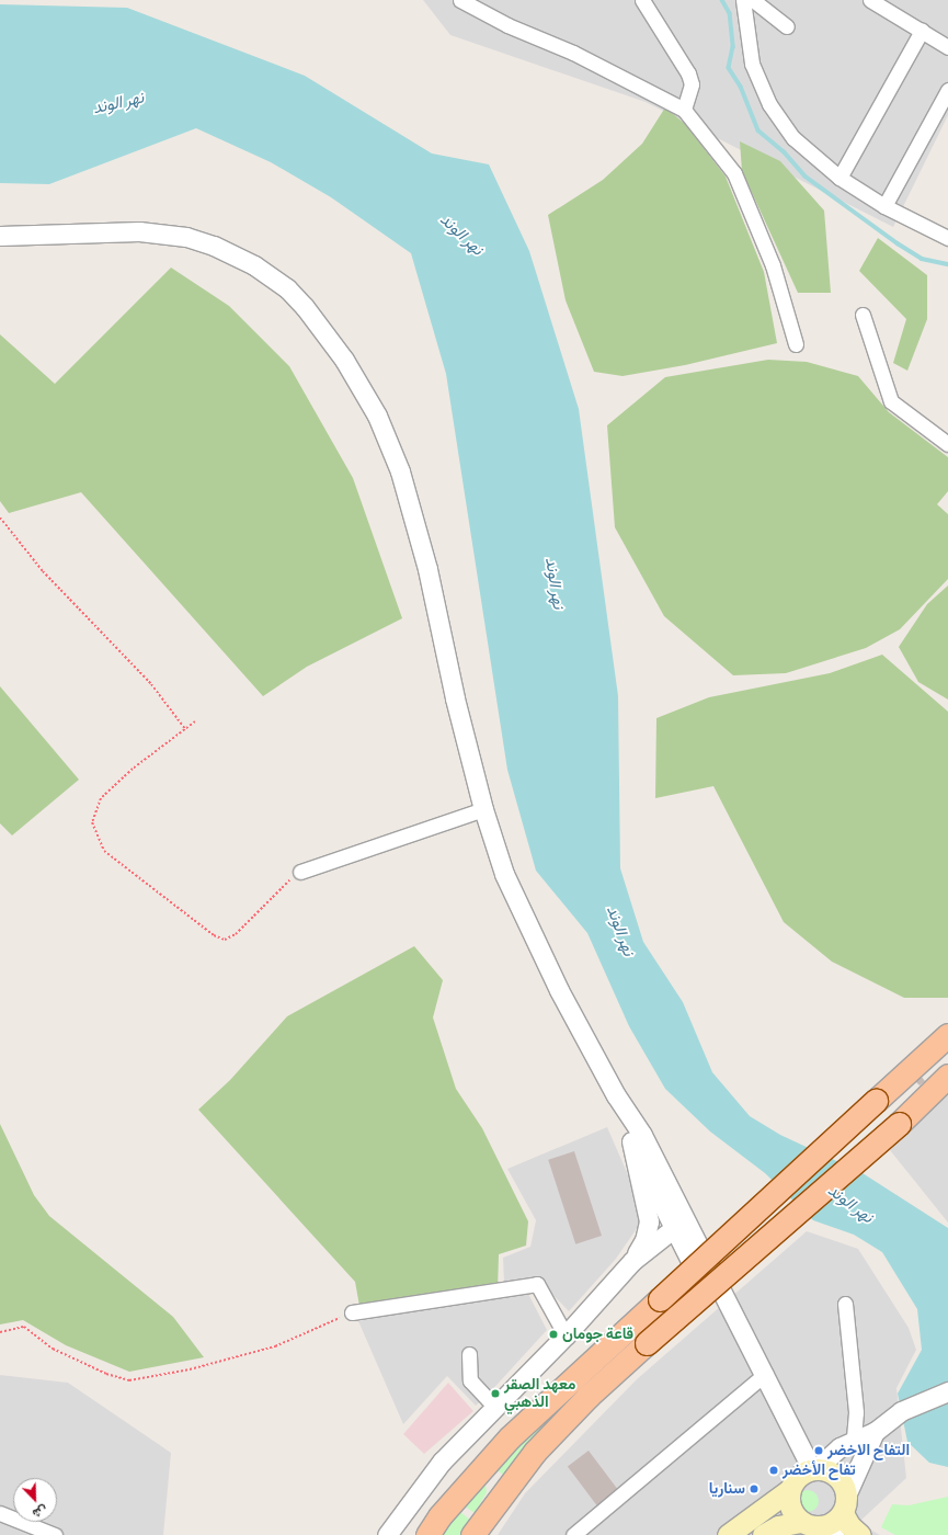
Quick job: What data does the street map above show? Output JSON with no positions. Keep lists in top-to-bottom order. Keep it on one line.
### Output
{"water":["نهر الوند"],"places":["قاعة جومان","معهد الصقر الذهبي","التفاح الاخضر","تفاح الأخضر","سناريا"],"north":"bottom right"}
